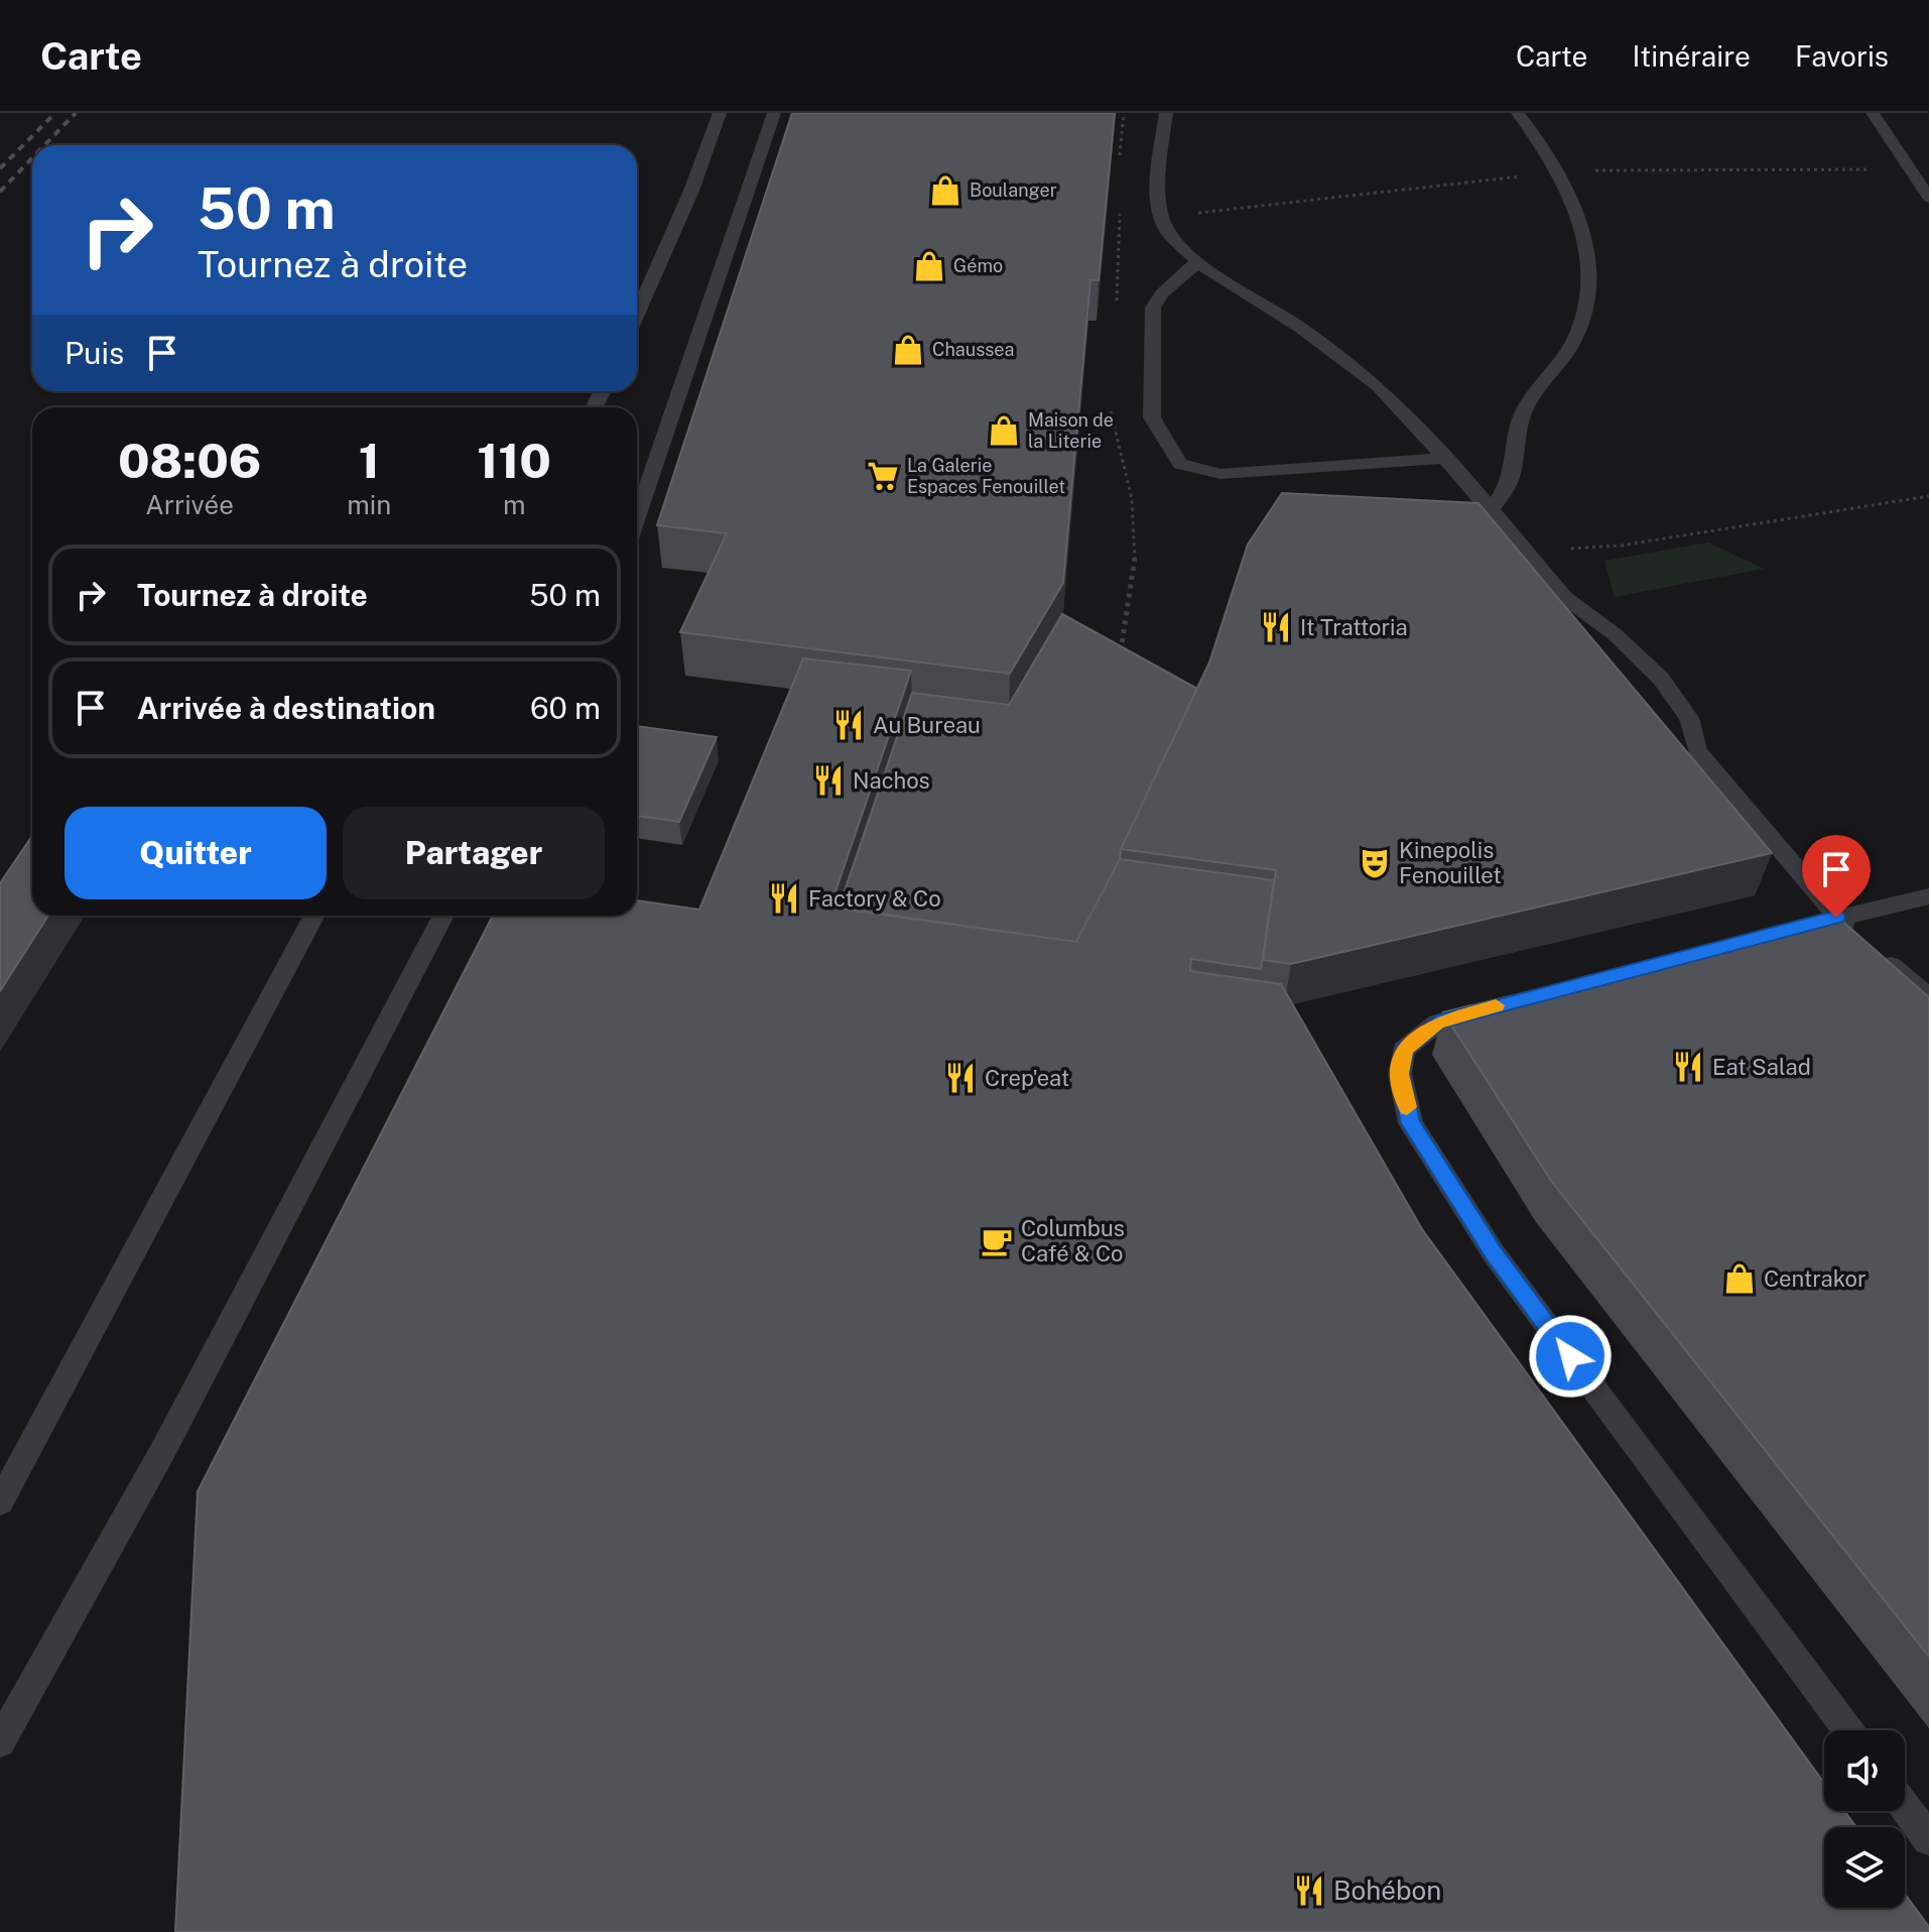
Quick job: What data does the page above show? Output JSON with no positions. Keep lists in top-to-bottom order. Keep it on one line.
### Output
{"places":{"shop":["Boulanger","Gémo","Chaussea","Maison de la Literie","Centrakor"],"supermarket":["La Galerie Espaces Fenouillet"],"restaurant":["It Trattoria","Au Bureau","Nachos","Factory & Co","Eat Salad","Crep'eat","Bohébon"],"theatre":["Kinepolis Fenouillet"],"cafe":["Columbus Café & Co"]},"page":{"header":"Carte","nav":["Carte","Itinéraire","Favoris"],"turn":["50 m","Tournez à droite"],"then":"Puis","eta":["08:06","Arrivée","1","min","110","m"],"list":[{"name":"Tournez à droite","value":"50 m"},{"name":"Arrivée à destination","value":"60 m"}],"buttons":["Quitter","Partager"]}}
